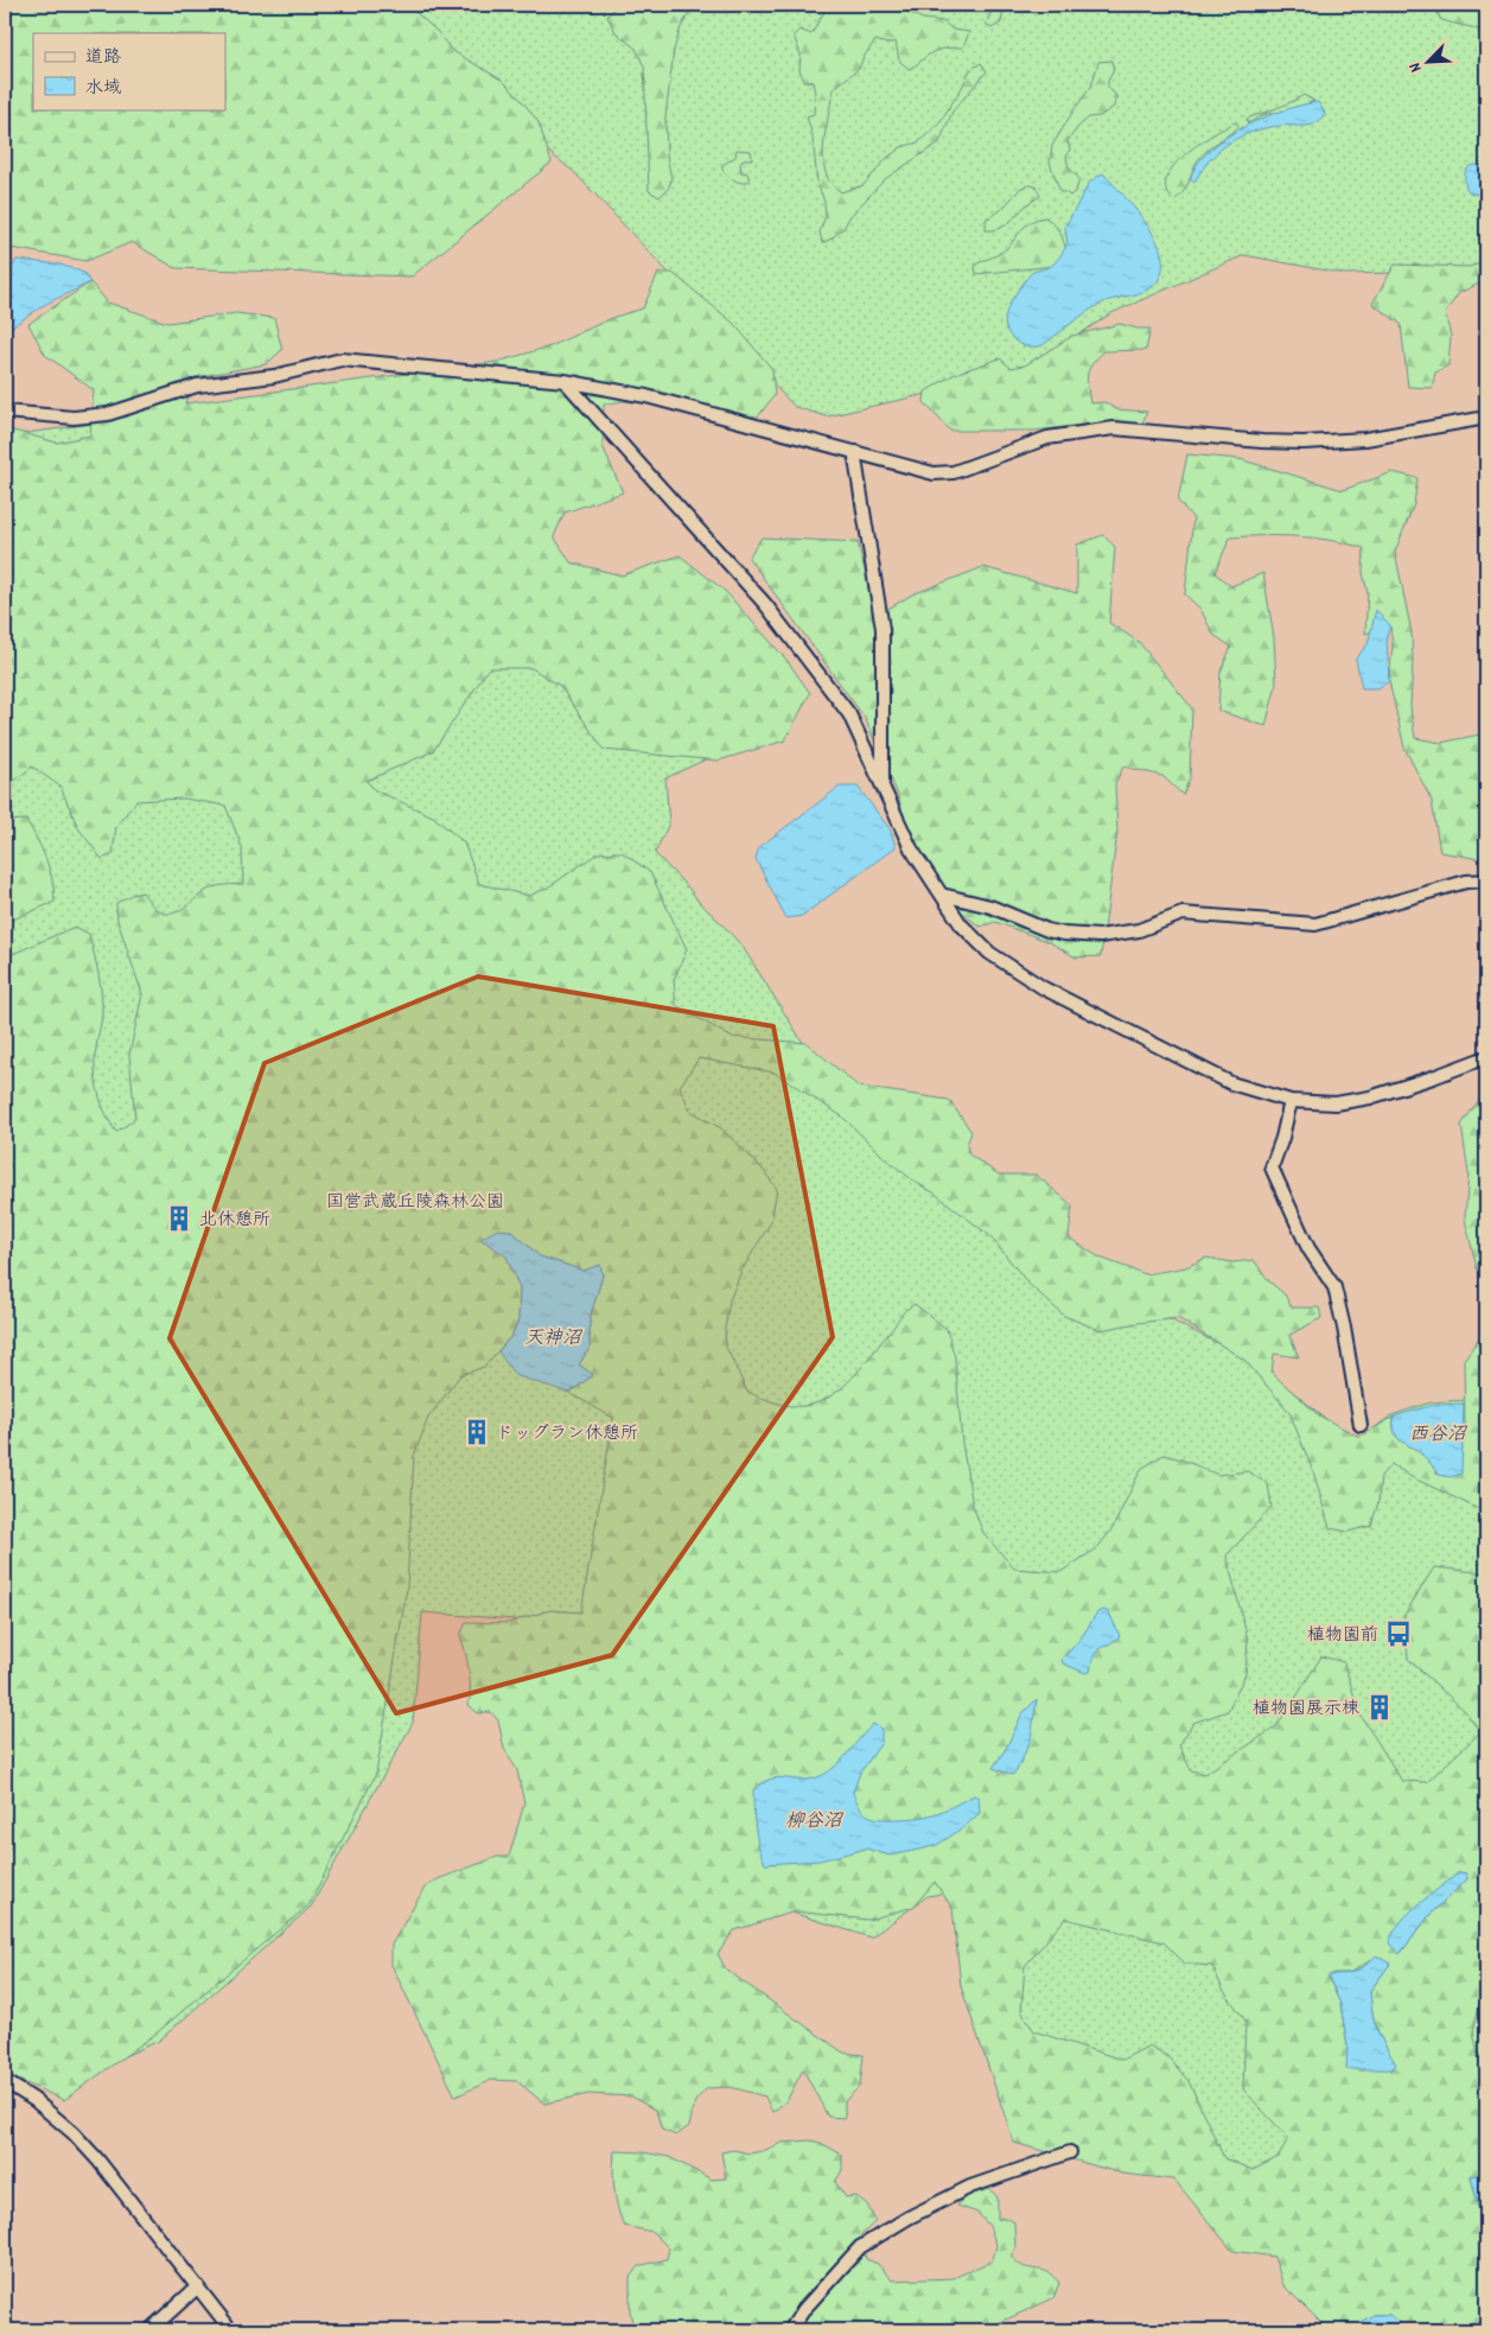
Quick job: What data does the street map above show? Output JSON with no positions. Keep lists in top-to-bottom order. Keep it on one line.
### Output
{"water":["天神沼","西谷沼","柳谷沼"],"parks":["国営武蔵丘陵森林公園"],"places":{"building":["北休憩所","ドッグラン休憩所","植物園展示棟"],"bus stop":["植物園前"]},"legend":["道路","水域"],"north":"bottom left"}
